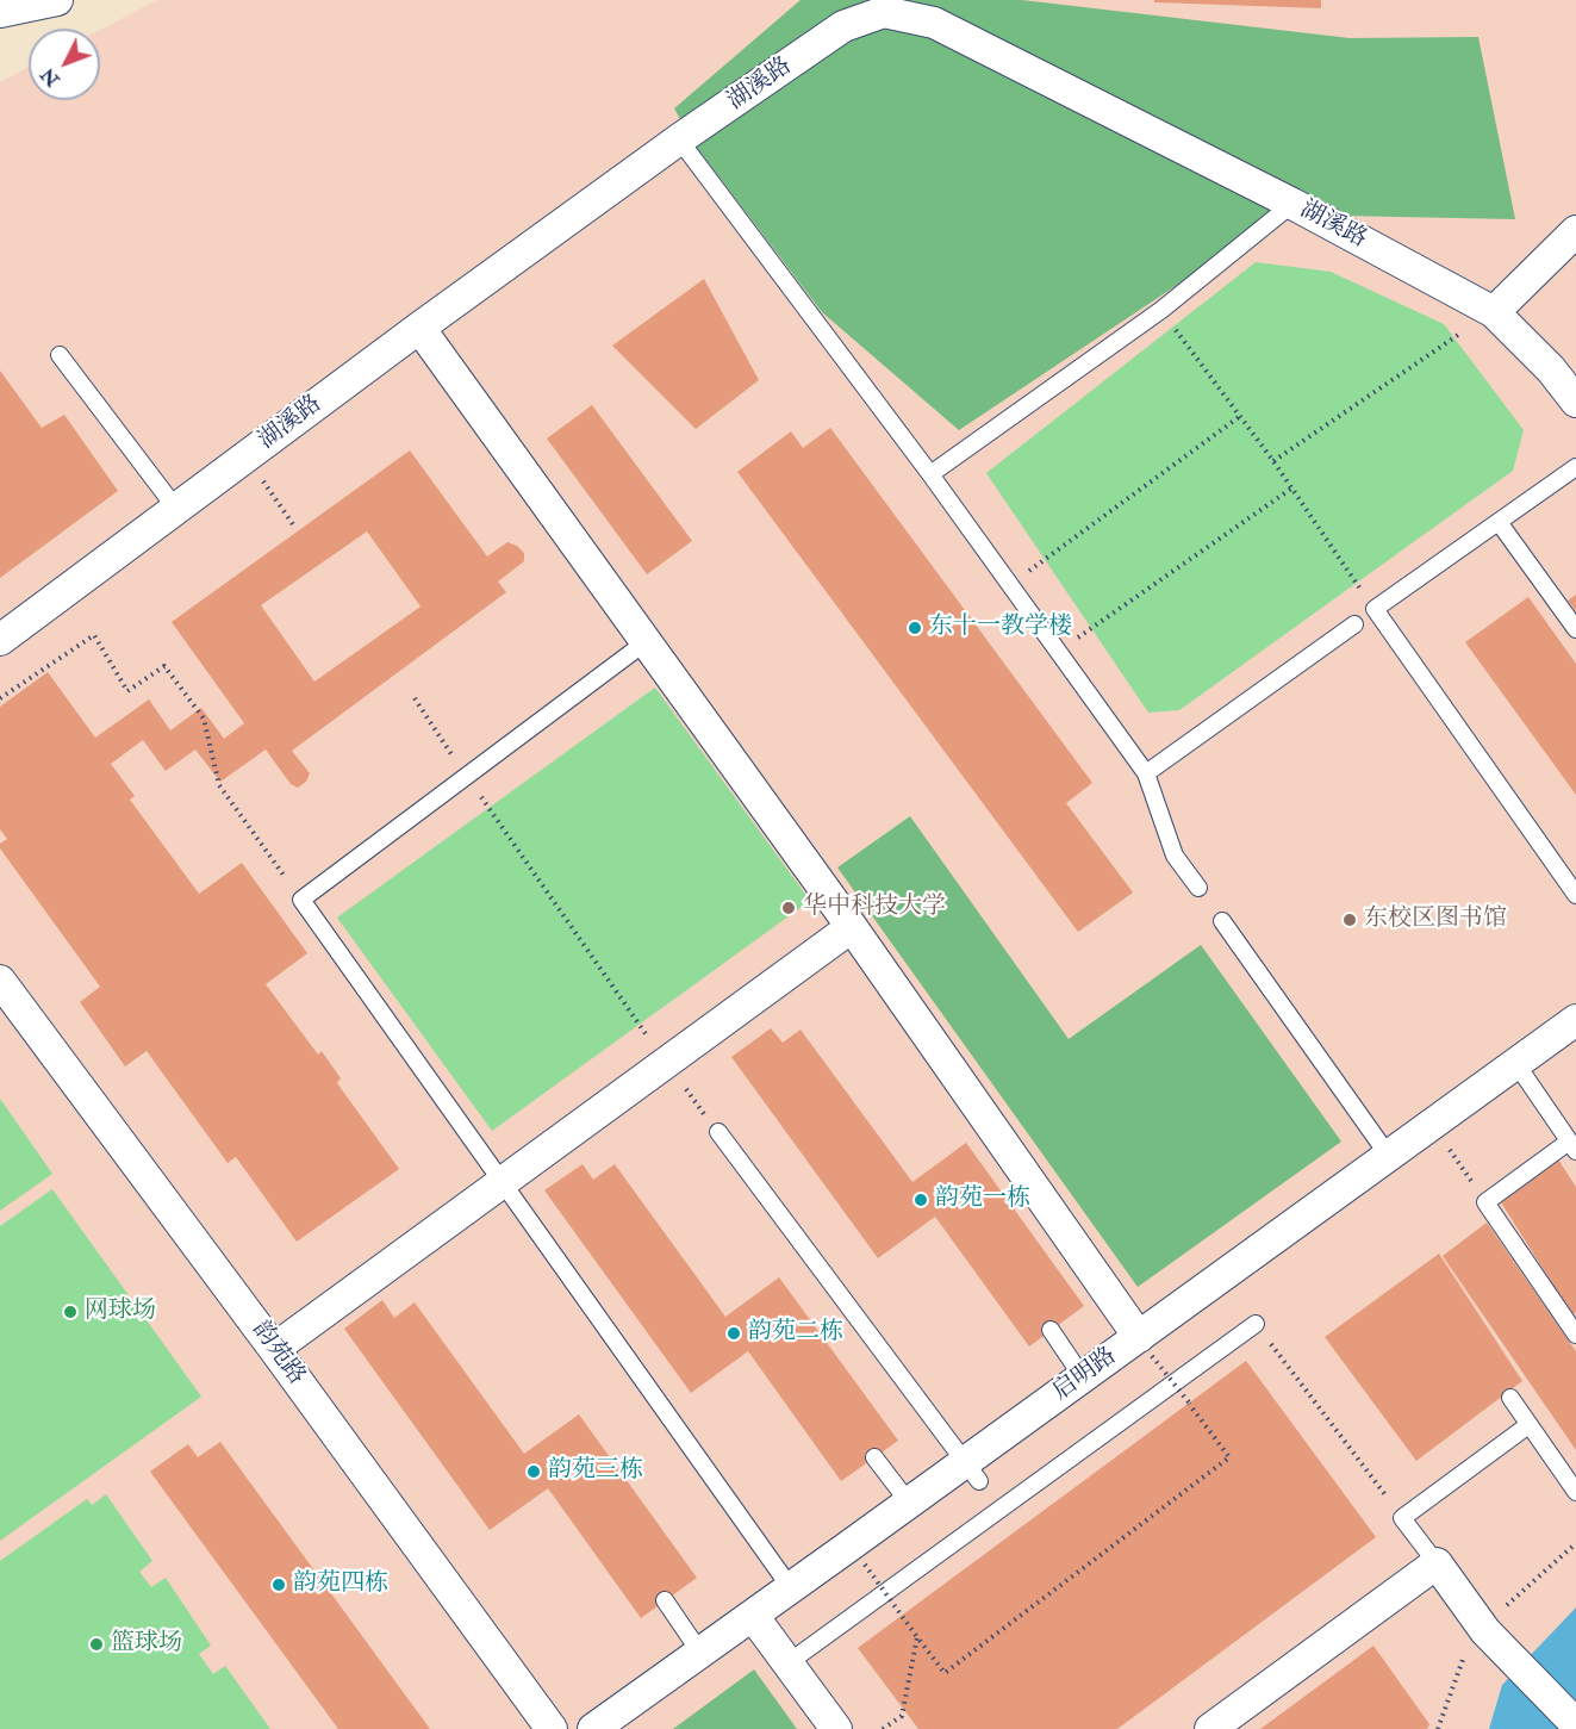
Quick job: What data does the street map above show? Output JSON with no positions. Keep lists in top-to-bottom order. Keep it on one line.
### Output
{"streets":{"street":["湖溪路","韵苑路","启明路"]},"places":["东十一教学楼","华中科技大学","东校区图书馆","韵苑一栋","网球场","韵苑二栋","韵苑三栋","韵苑四栋","篮球场"],"north":"bottom left"}
